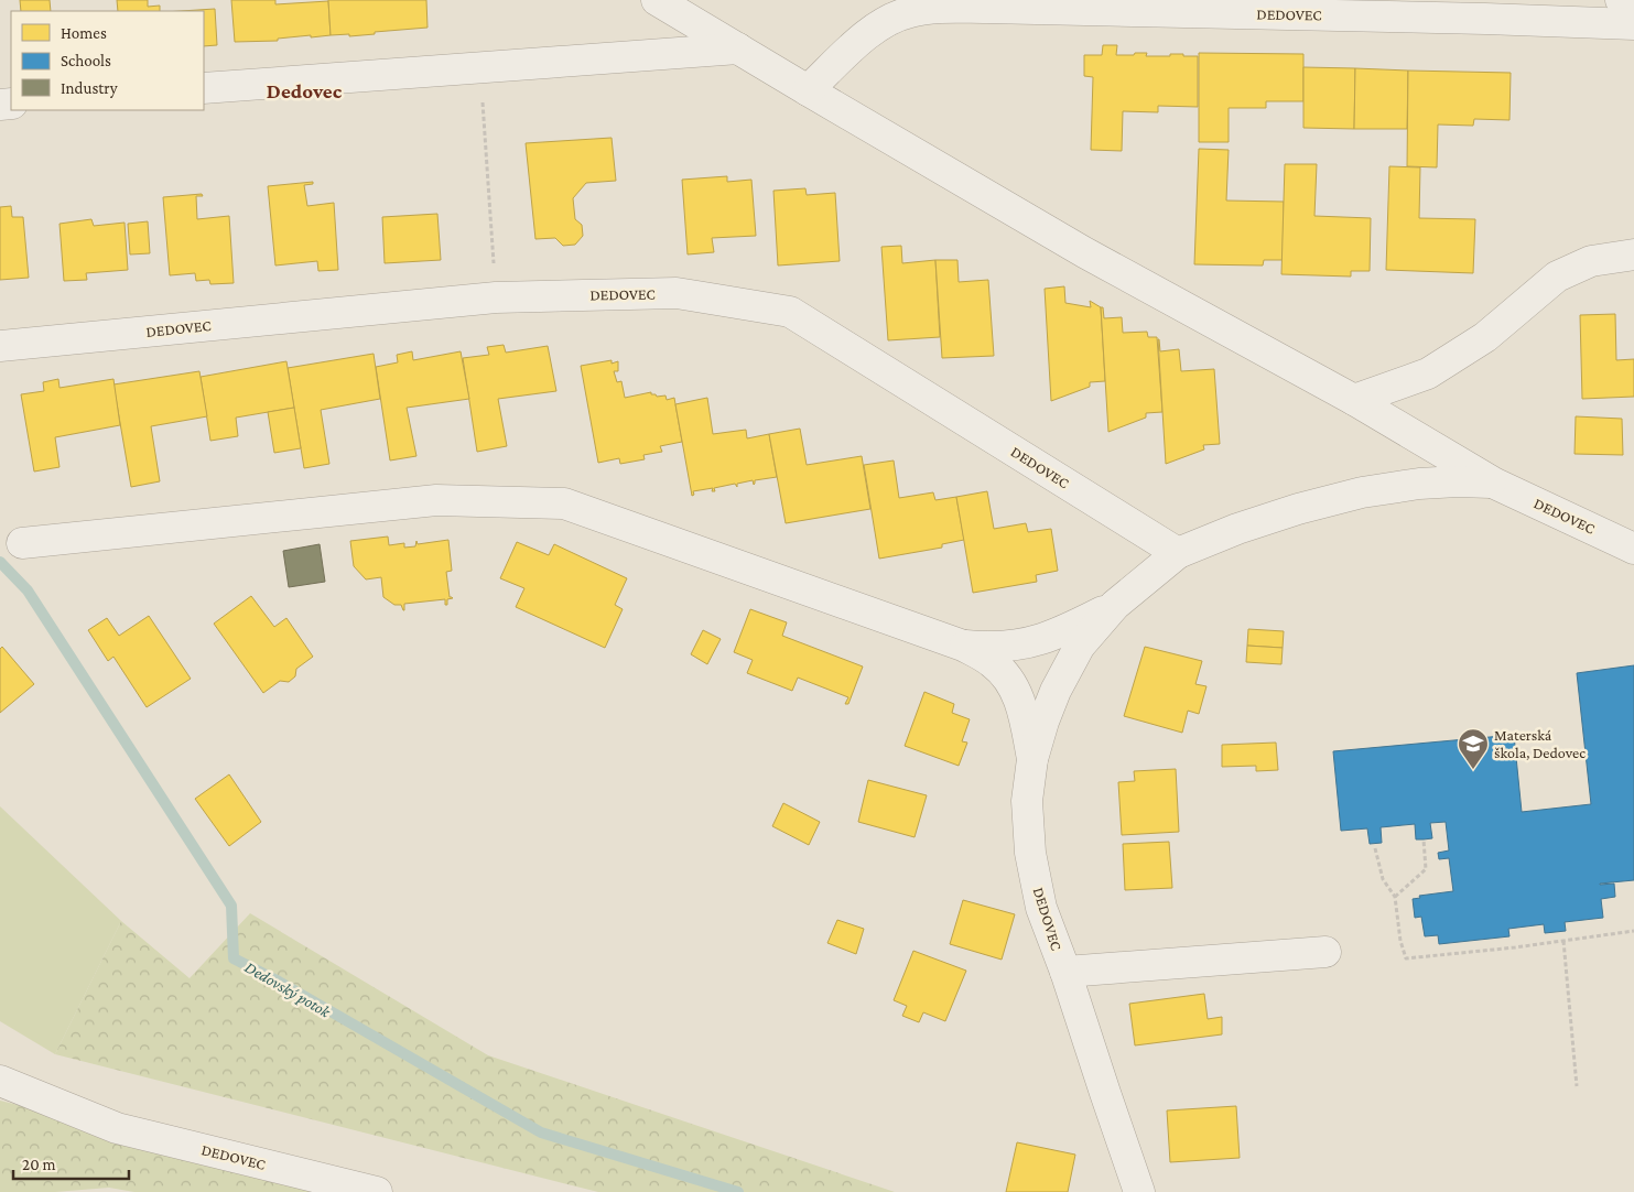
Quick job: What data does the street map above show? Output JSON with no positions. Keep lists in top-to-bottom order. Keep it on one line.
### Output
{"streets":{"street":["DEDOVEC"]},"districts":["Dedovec"],"water":["Dedovský potok"],"places":{"school or university":["Materská škola, Dedovec"]},"legend":["Homes","Schools","Industry"],"scale_bar":"20 m"}
